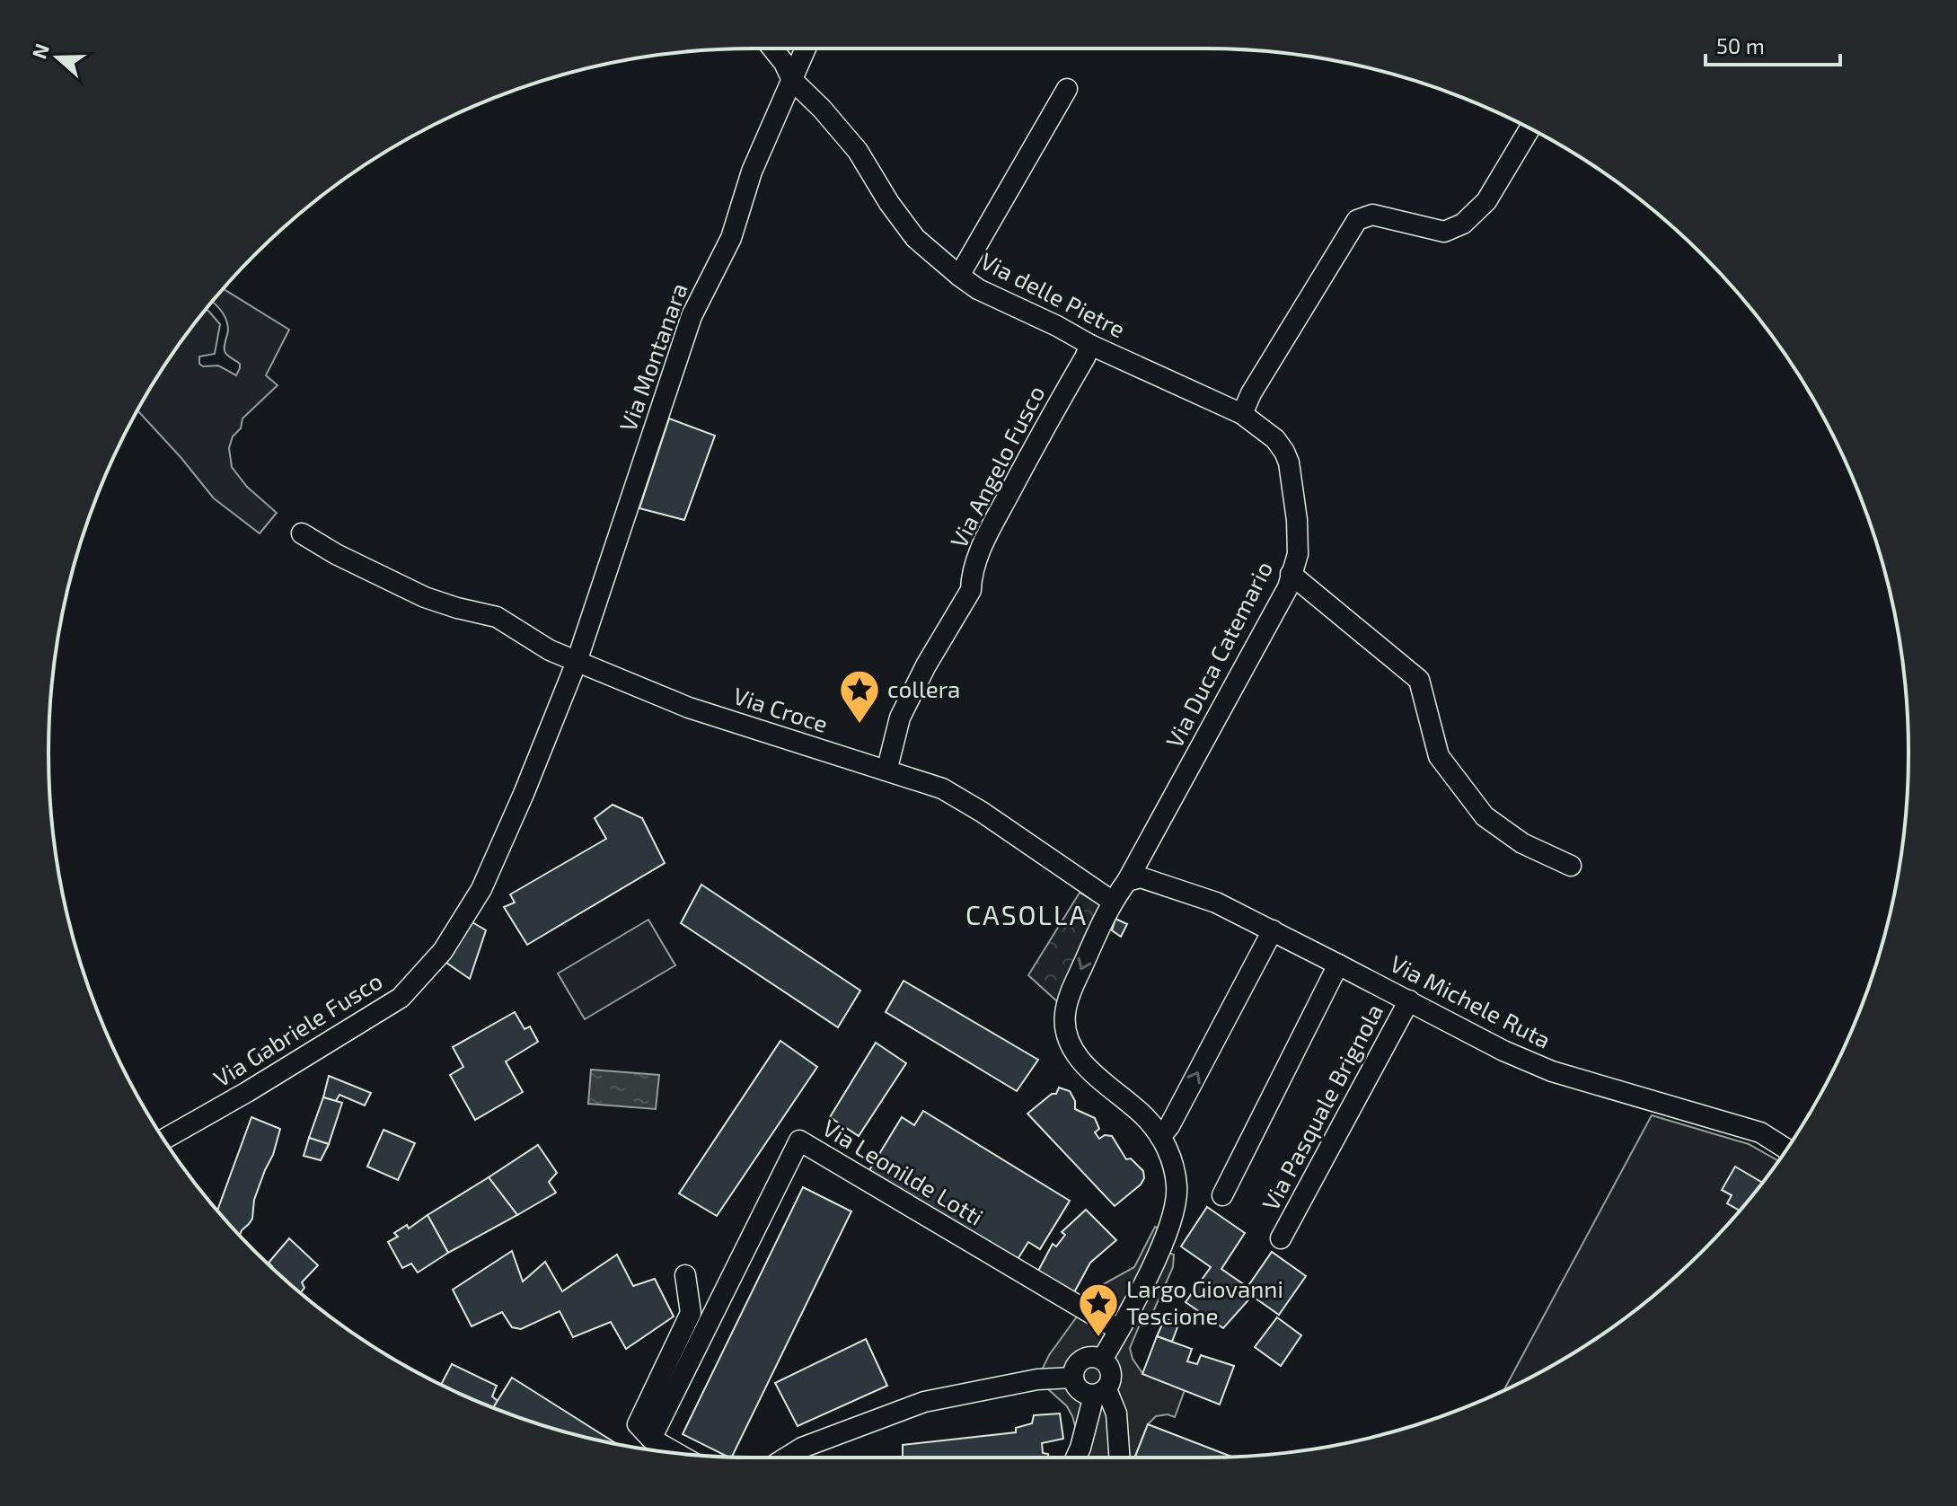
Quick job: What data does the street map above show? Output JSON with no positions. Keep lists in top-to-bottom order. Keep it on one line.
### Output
{"streets":{"street":["Via delle Pietre","Via Montanara","Via Angelo Fusco","Via Duca Catemario","Via Croce","Via Michele Ruta","Via Gabriele Fusco","Via Pasquale Brignola","Via Leonilde Lotti"]},"crossings":[["Via delle Pietre","Via Montanara"],["Via delle Pietre","Via Angelo Fusco"],["Via delle Pietre","Via Duca Catemario"],["Via Montanara","Via Croce"],["Via Montanara","Via Gabriele Fusco"],["Via Angelo Fusco","Via Croce"],["Via Duca Catemario","Via Croce"],["Via Duca Catemario","Via Michele Ruta"],["Via Croce","Via Gabriele Fusco"],["Via Michele Ruta","Via Pasquale Brignola"]],"districts":["CASOLLA"],"places":{"place":["collera","Largo Giovanni Tescione"]},"scale_bar":"50 m","north":"left"}
